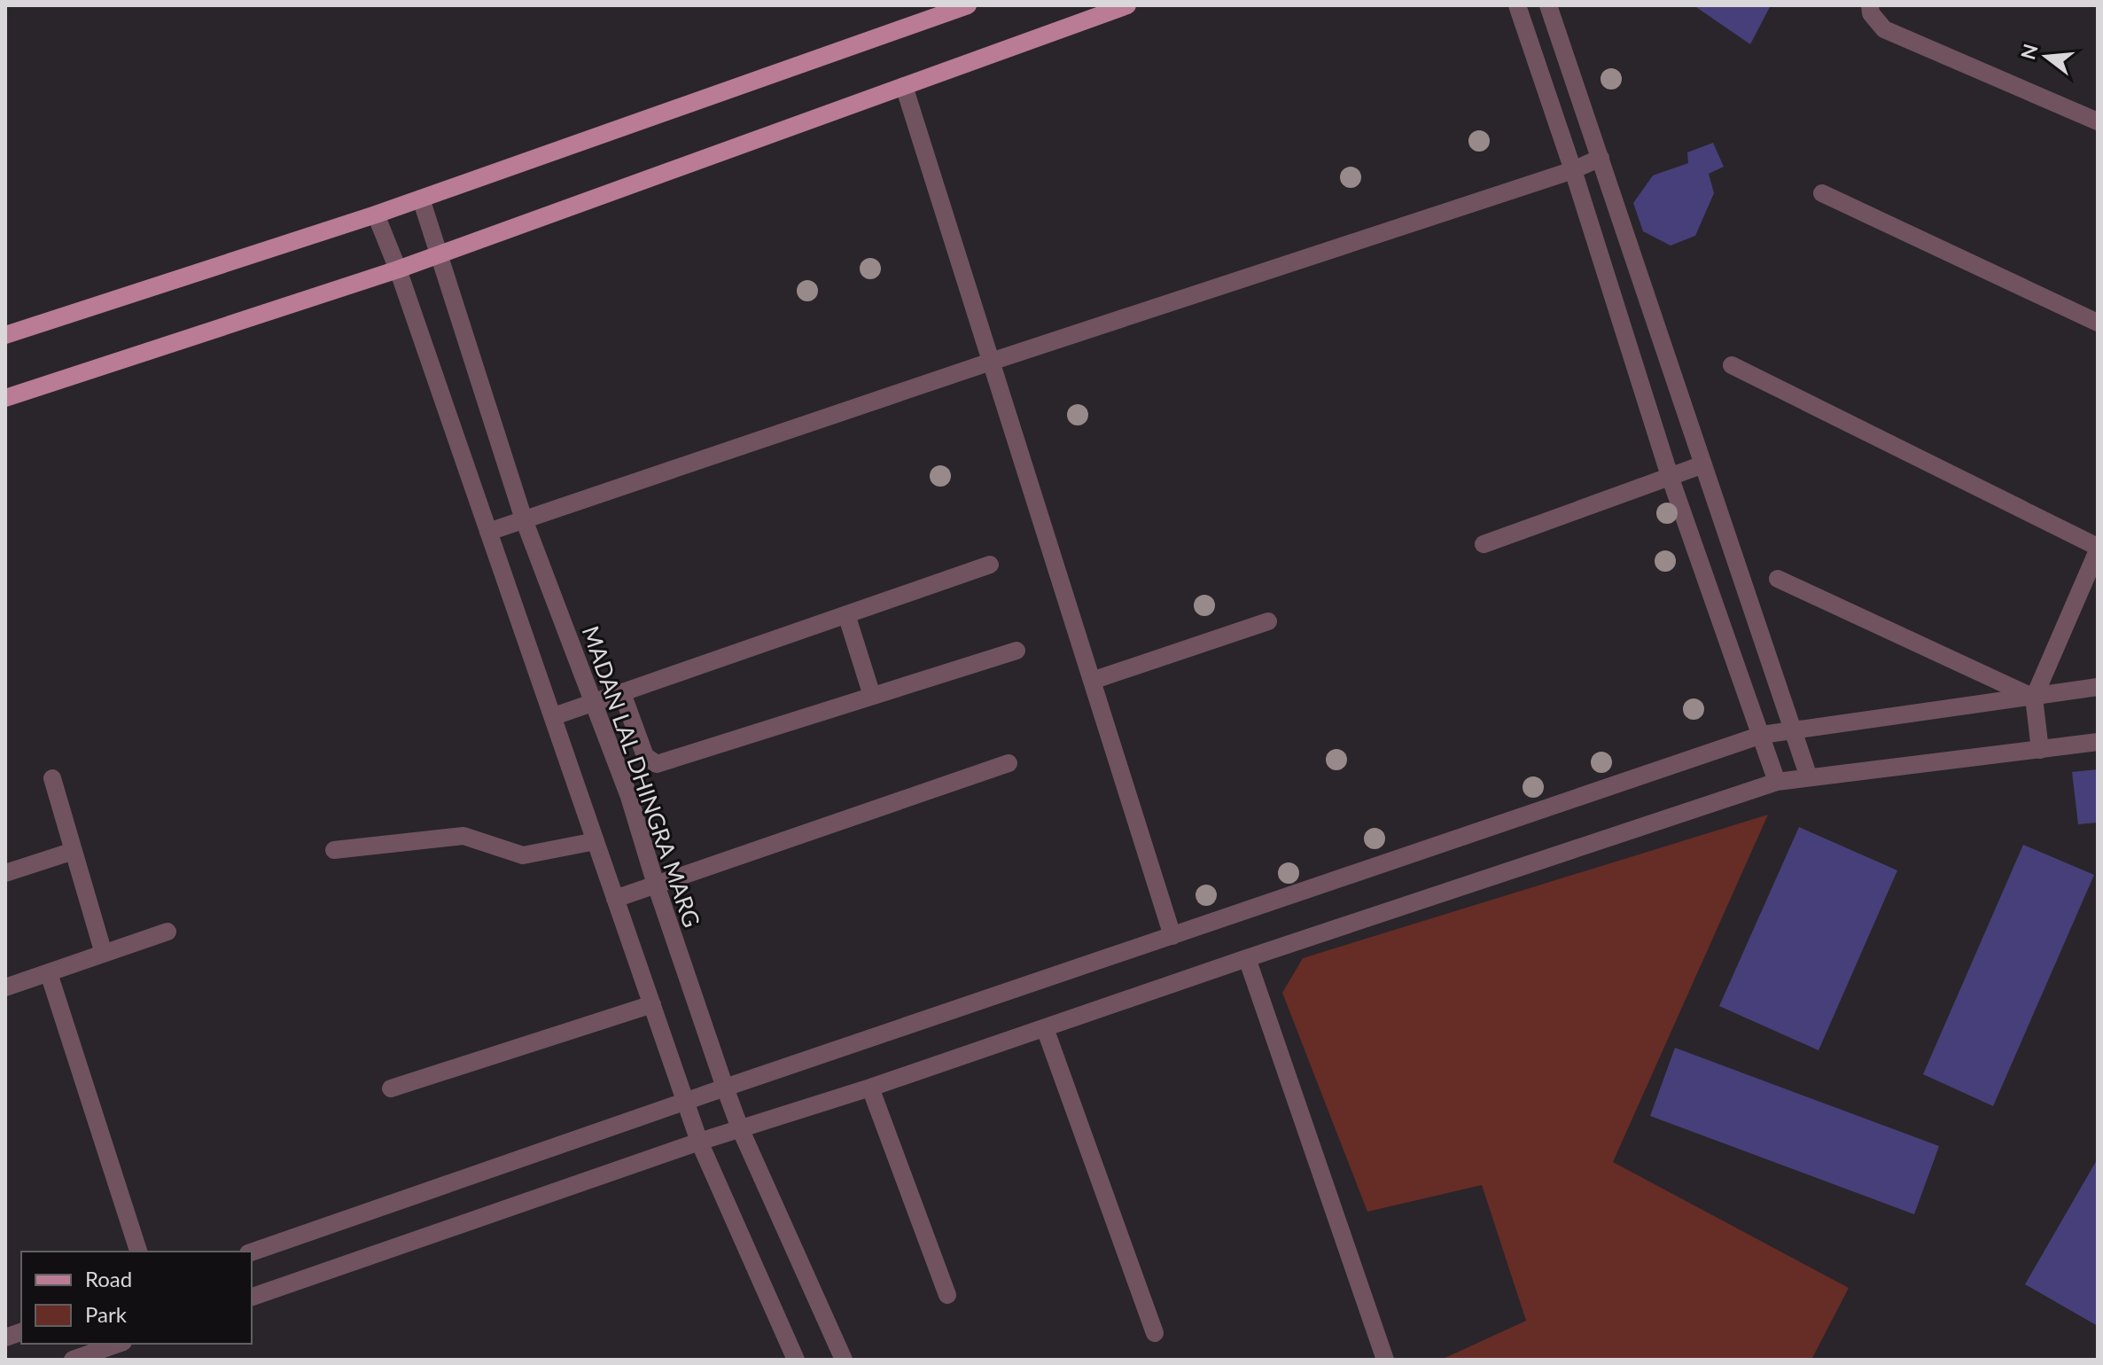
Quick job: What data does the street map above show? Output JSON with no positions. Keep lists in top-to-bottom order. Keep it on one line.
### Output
{"streets":{"street":["MADAN LAL DHINGRA MARG"]},"legend":["Road","Park"],"north":"left"}
